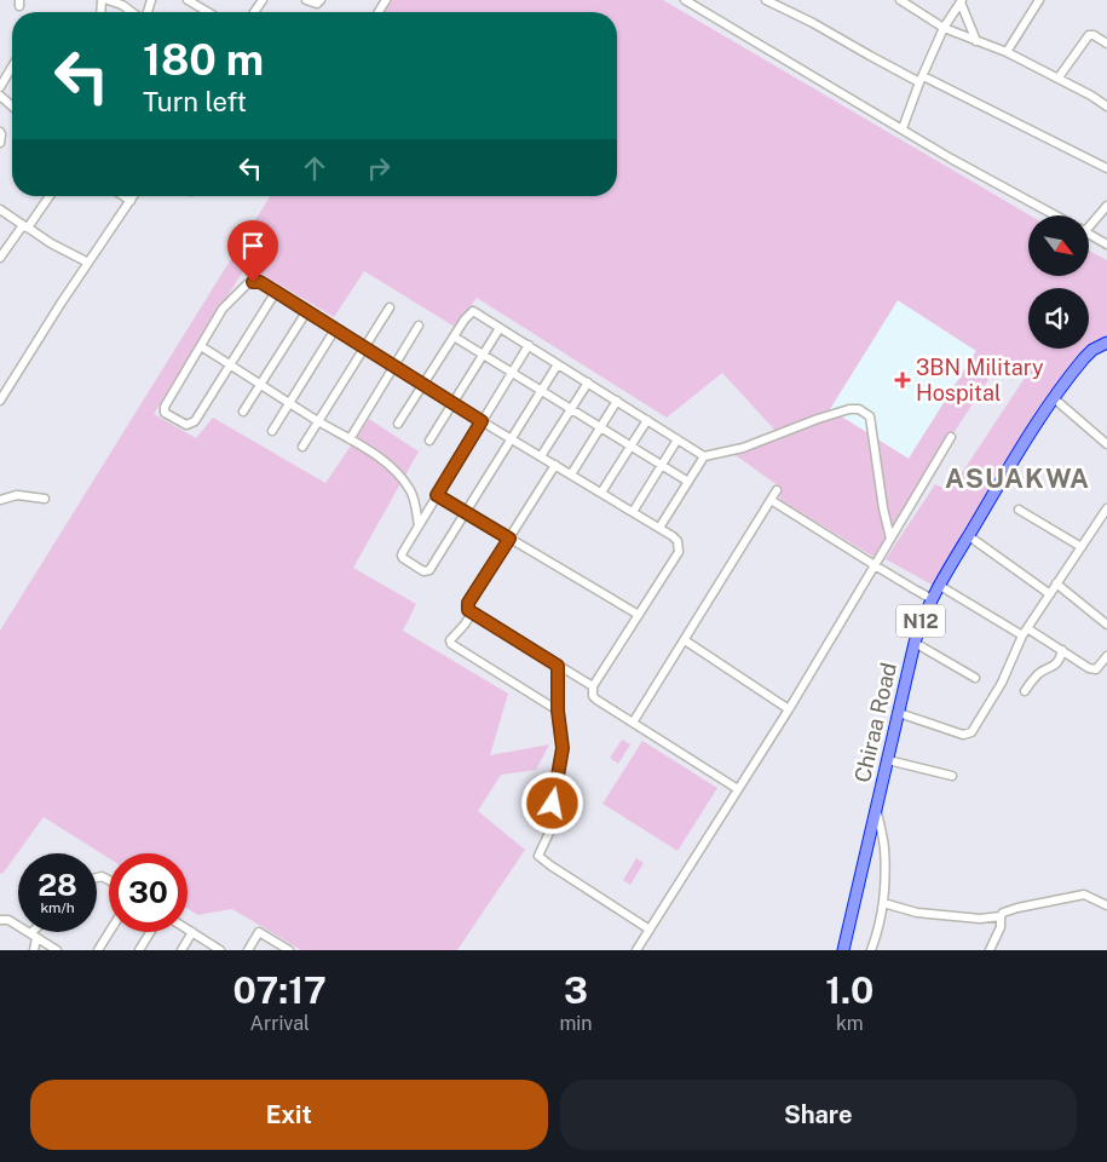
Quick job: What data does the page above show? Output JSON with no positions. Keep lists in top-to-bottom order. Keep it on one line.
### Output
{"streets":{"highway":["N12","Chiraa Road"]},"districts":["ASUAKWA"],"places":{"health":["3BN Military Hospital"]},"north":"bottom right","page":{"turn":["180 m","Turn left"],"speed":"28 km/h","limit":"30","eta":["07:17","Arrival","3","min","1.0","km"],"buttons":["Exit","Share"]}}
